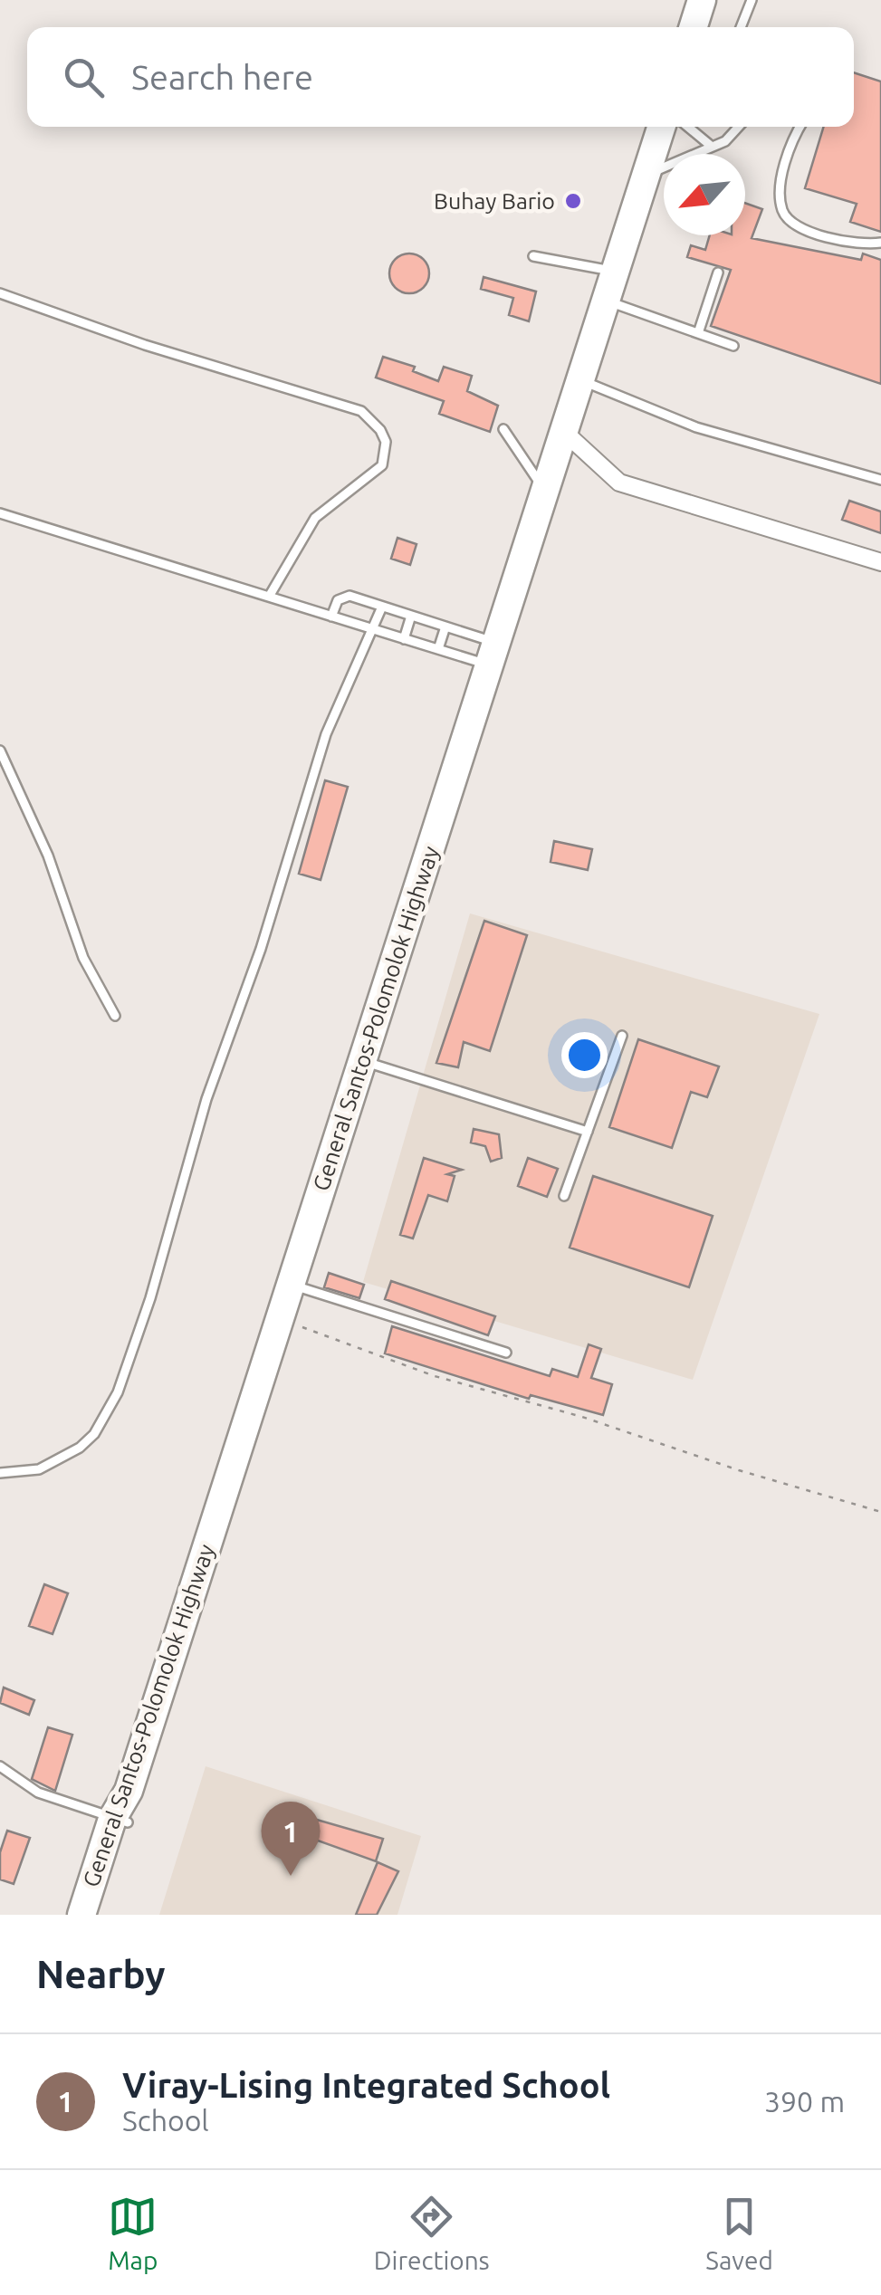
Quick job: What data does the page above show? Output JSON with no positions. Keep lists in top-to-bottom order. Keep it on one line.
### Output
{"streets":{"highway":["General Santos-Polomolok Highway"]},"places":["Buhay Bario"],"north":"bottom left","page":{"search":"Search here","pins":"1","heading":"Nearby","list":[{"mark":"1","name":"Viray-Lising Integrated School","note":"School","value":"390 m"}],"nav":["Map","Directions","Saved"]}}
